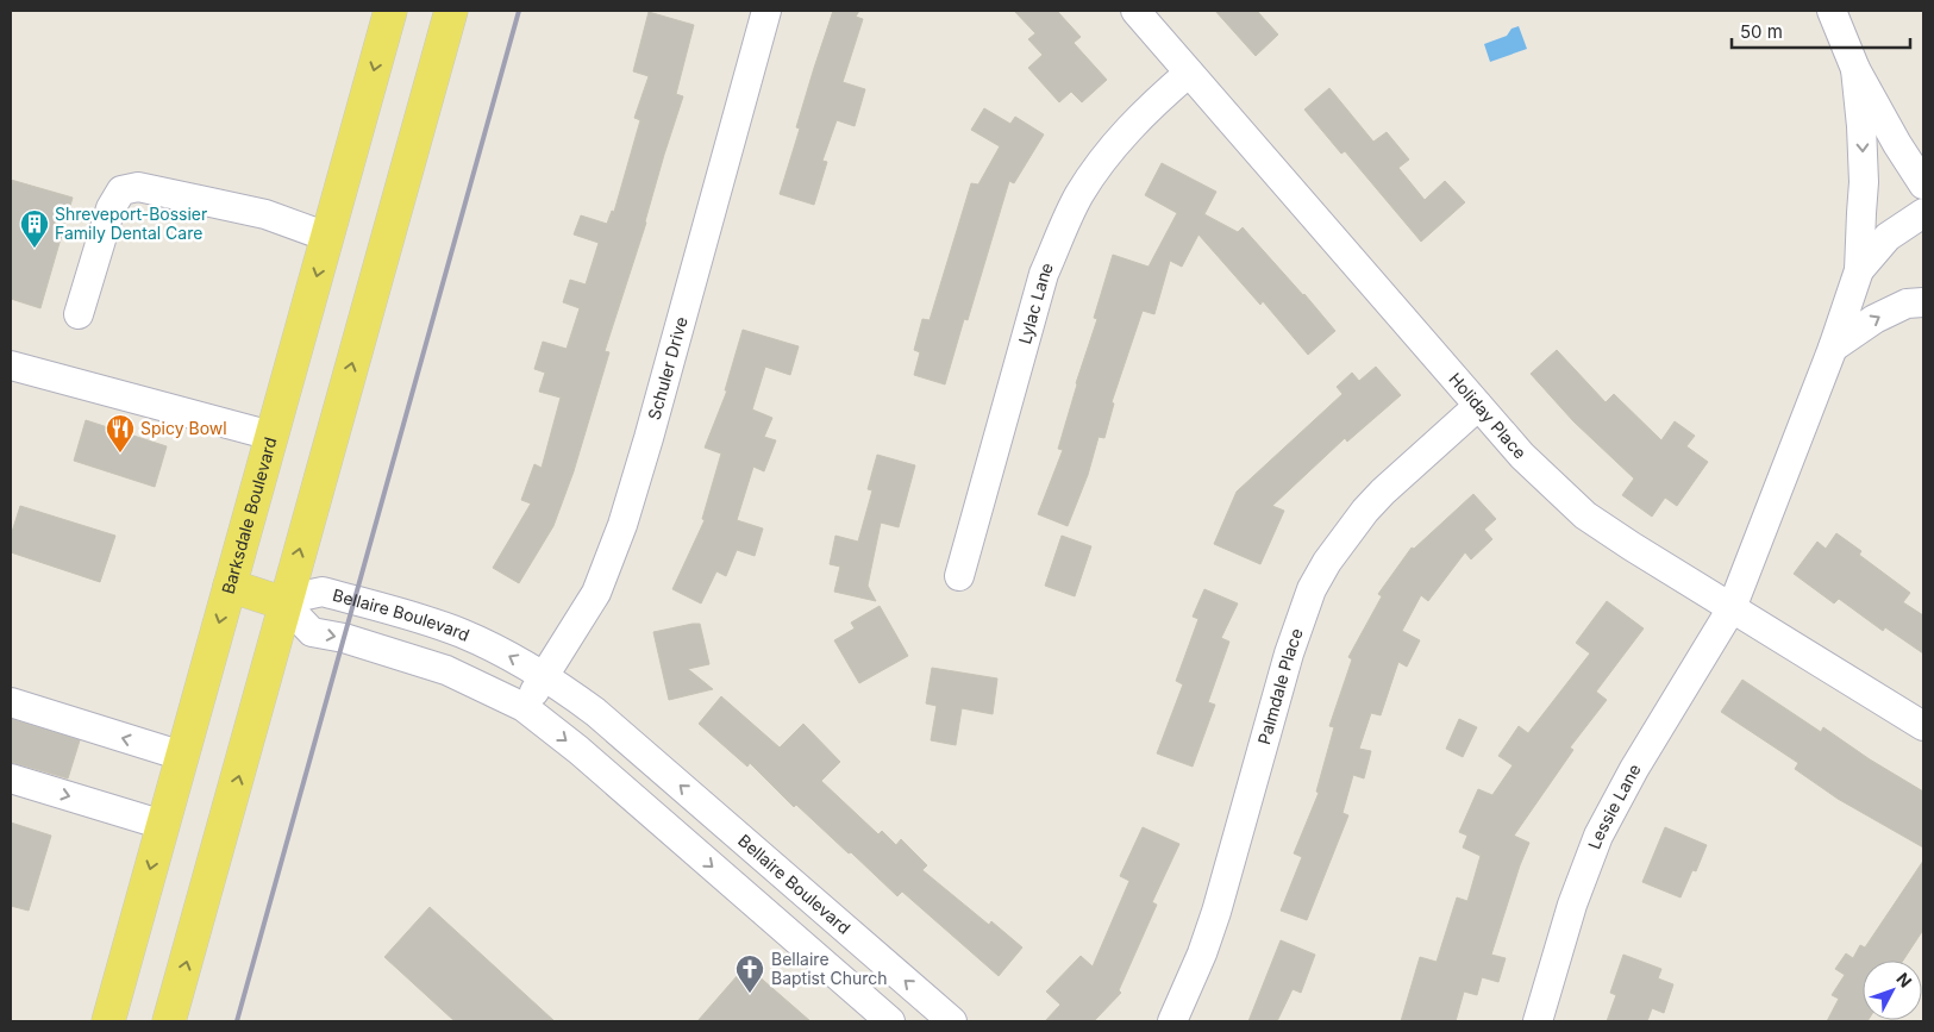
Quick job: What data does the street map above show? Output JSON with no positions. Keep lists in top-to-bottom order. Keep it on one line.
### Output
{"streets":{"main road":["Barksdale Boulevard"],"street":["Lylac Lane","Schuler Drive","Holiday Place","Bellaire Boulevard","Palmdale Place","Lessie Lane"]},"crossings":[["Lylac Lane","Holiday Place"],["Schuler Drive","Bellaire Boulevard"],["Holiday Place","Palmdale Place"],["Holiday Place","Lessie Lane"]],"places":{"building":["Shreveport-Bossier Family Dental Care"],"restaurant":["Spicy Bowl"],"church":["Bellaire Baptist Church"]},"scale_bar":"50 m","north":"top right"}
